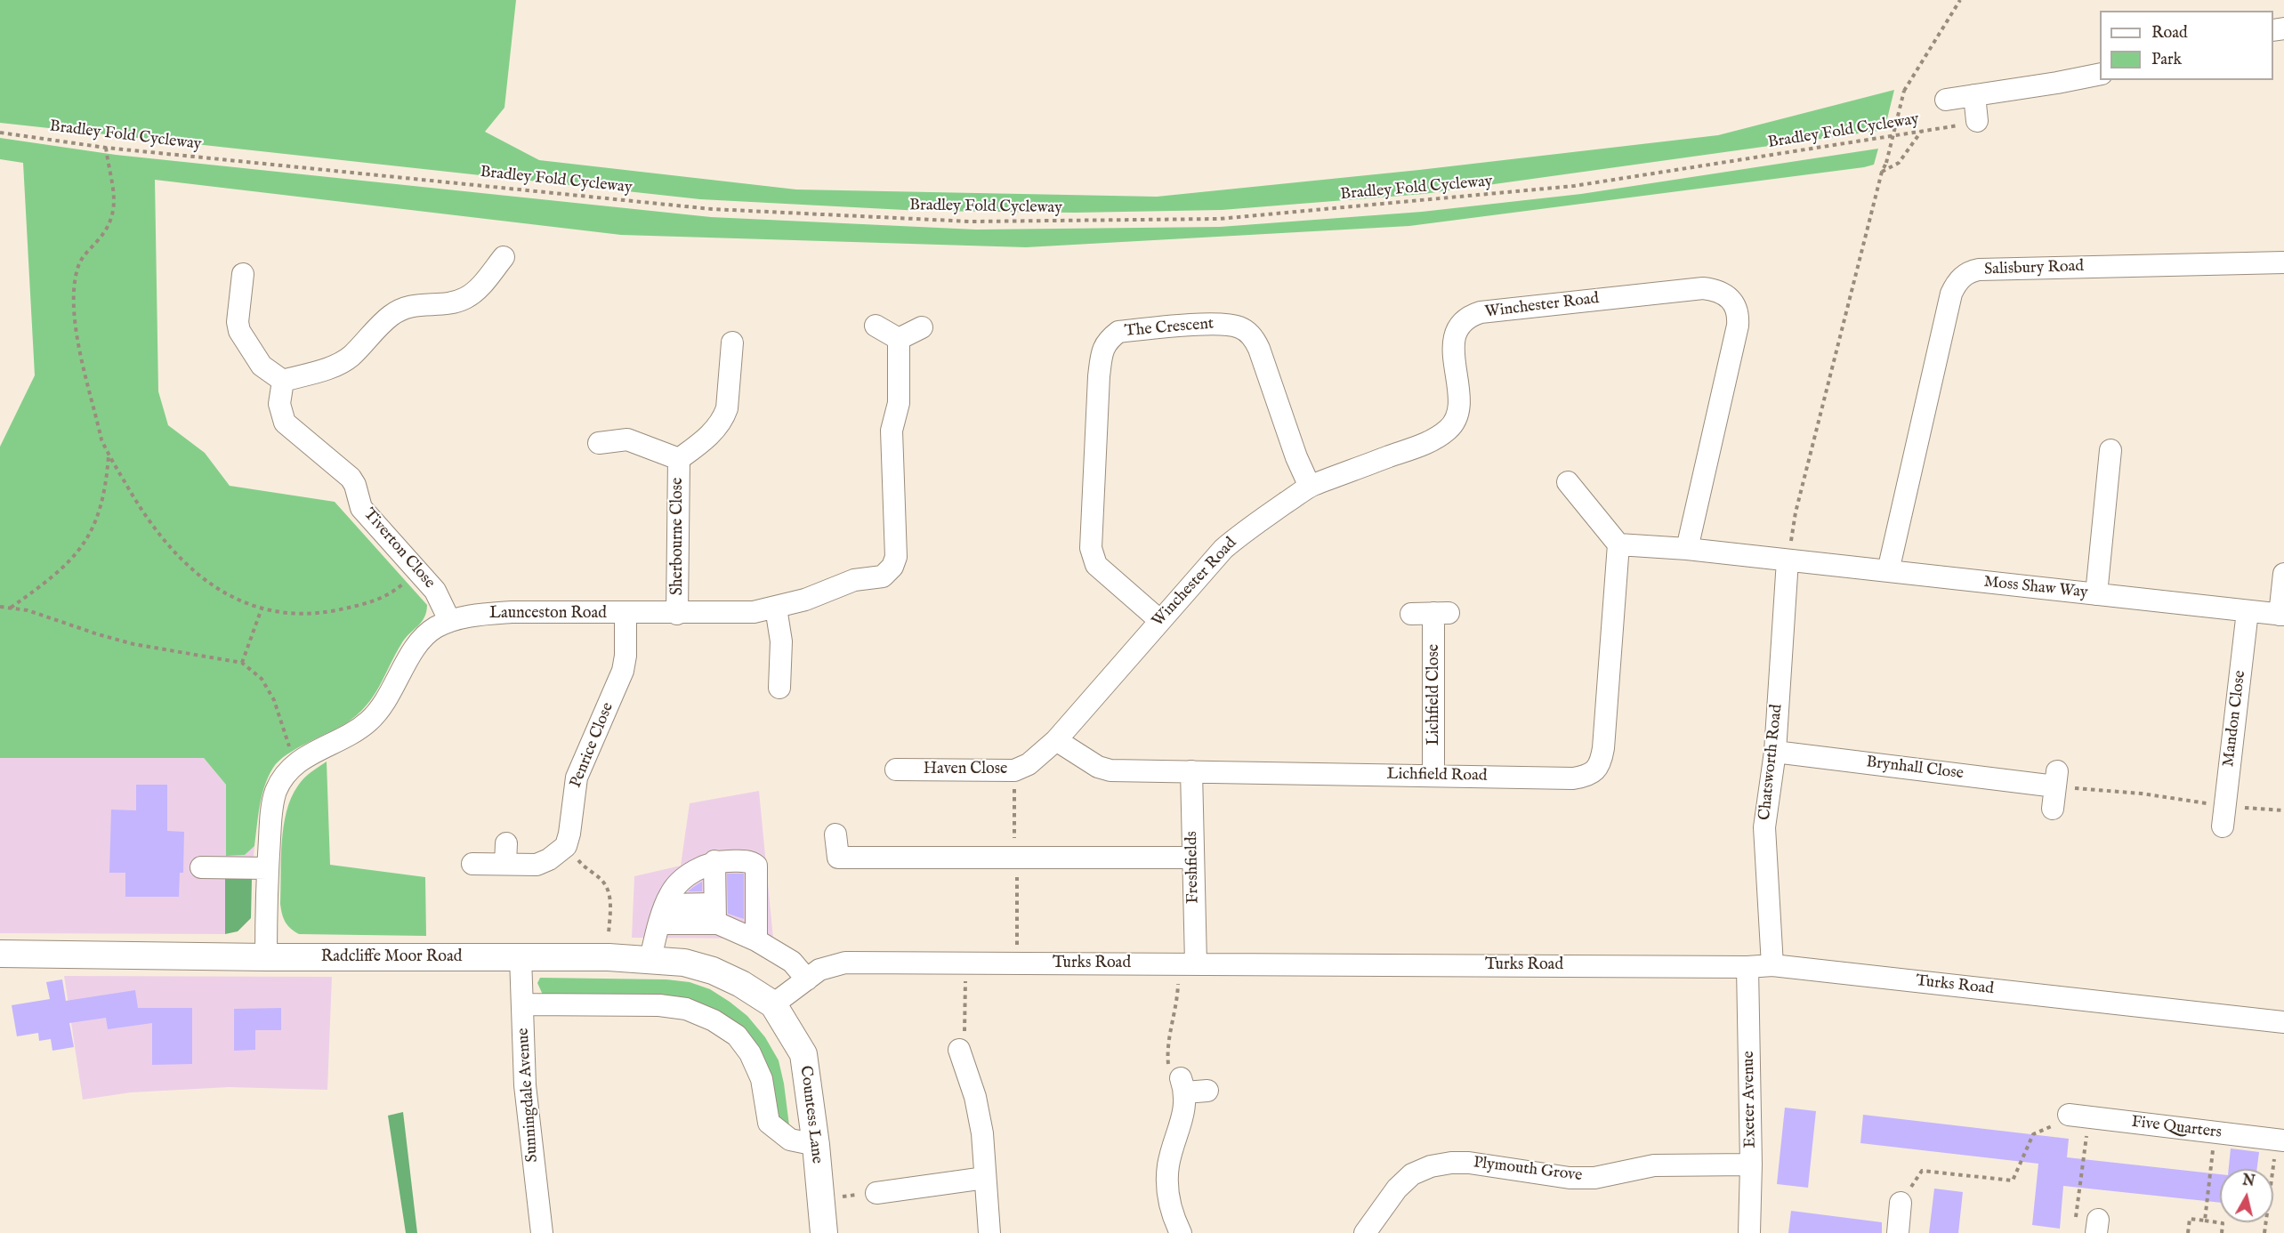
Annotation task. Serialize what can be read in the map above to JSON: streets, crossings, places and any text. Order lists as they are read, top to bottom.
{
  "streets": {
    "main road": ["Radcliffe Moor Road", "Countess Lane"],
    "street": [
      "Salisbury Road",
      "Winchester Road",
      "The Crescent",
      "Sherbourne Close",
      "Tiverton Close",
      "Moss Shaw Way",
      "Launceston Road",
      "Lichfield Close",
      "Mandon Close",
      "Penrice Close",
      "Chatsworth Road",
      "Brynhall Close",
      "Haven Close",
      "Lichfield Road",
      "Freshfields",
      "Turks Road",
      "Sunningdale Avenue",
      "Exeter Avenue",
      "Five Quarters",
      "Plymouth Grove"
    ],
    "path": ["Bradley Fold Cycleway"]
  },
  "crossings": [
    ["Salisbury Road", "Moss Shaw Way"],
    ["Winchester Road", "The Crescent"],
    ["Winchester Road", "Moss Shaw Way"],
    ["Winchester Road", "Haven Close"],
    ["Winchester Road", "Lichfield Road"],
    ["Sherbourne Close", "Launceston Road"],
    ["Tiverton Close", "Launceston Road"],
    ["Moss Shaw Way", "Mandon Close"],
    ["Moss Shaw Way", "Chatsworth Road"],
    ["Moss Shaw Way", "Lichfield Road"],
    ["Launceston Road", "Penrice Close"],
    ["Launceston Road", "Radcliffe Moor Road"],
    ["Lichfield Close", "Lichfield Road"],
    ["Chatsworth Road", "Brynhall Close"],
    ["Chatsworth Road", "Turks Road"],
    ["Haven Close", "Lichfield Road"],
    ["Lichfield Road", "Freshfields"],
    ["Freshfields", "Turks Road"],
    ["Radcliffe Moor Road", "Turks Road"],
    ["Radcliffe Moor Road", "Sunningdale Avenue"],
    ["Radcliffe Moor Road", "Countess Lane"],
    ["Turks Road", "Exeter Avenue"],
    ["Turks Road", "Countess Lane"],
    ["Exeter Avenue", "Plymouth Grove"]
  ],
  "legend": ["Road", "Park"],
  "north": "top"
}
